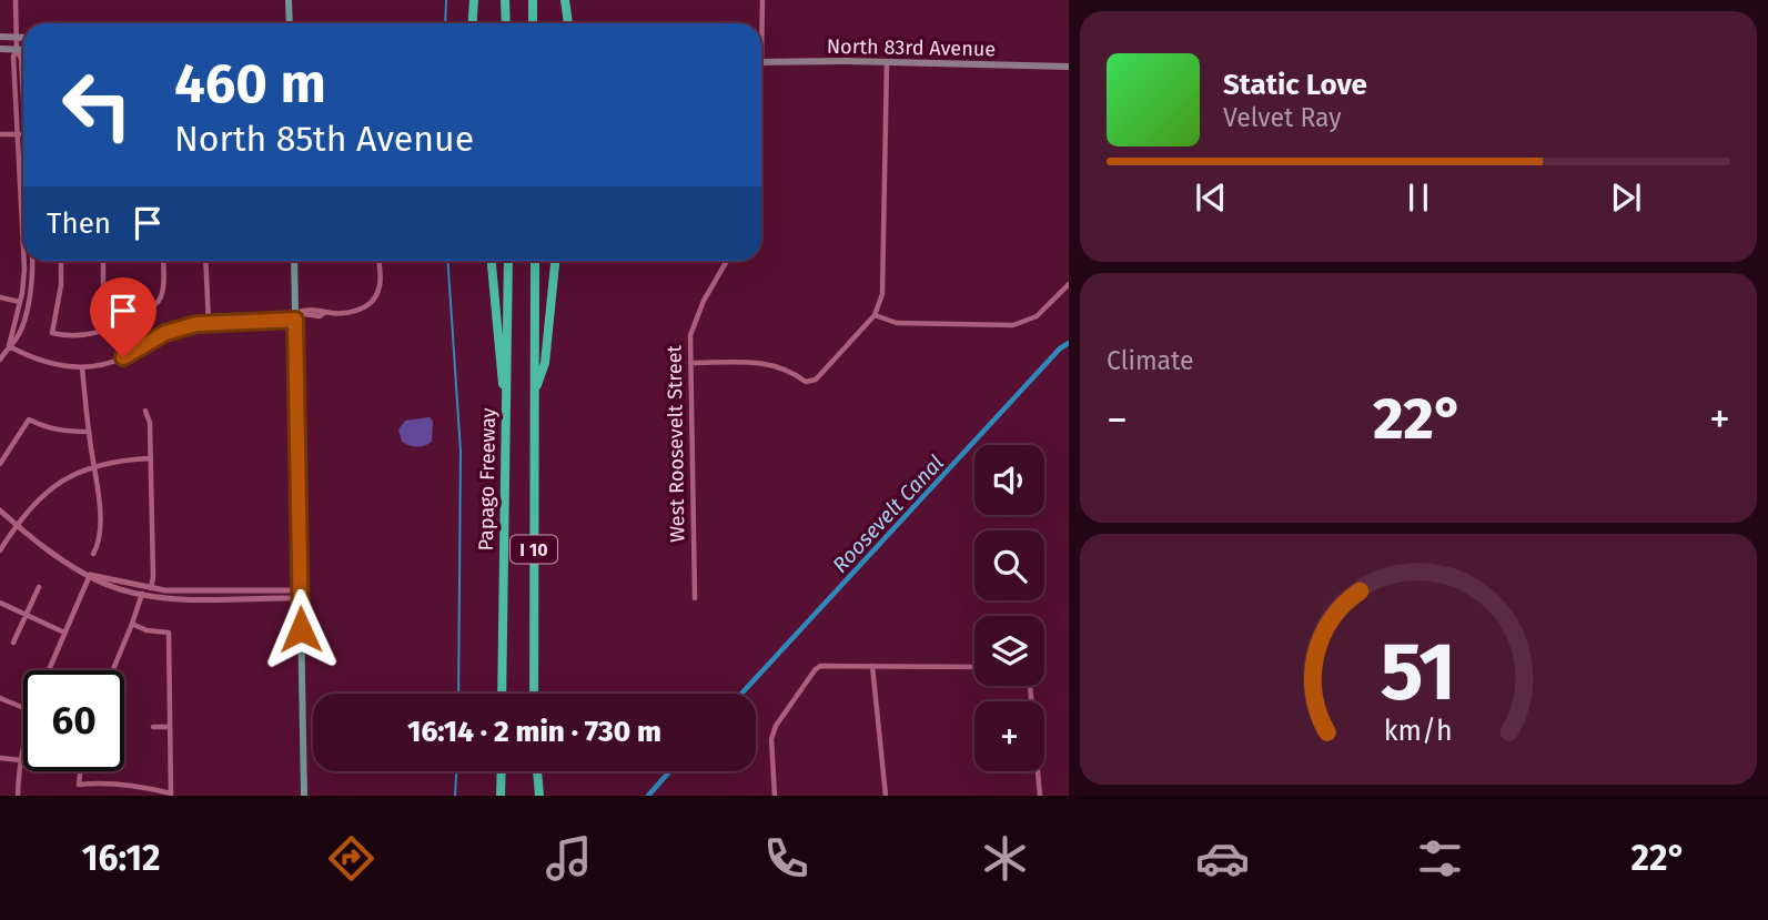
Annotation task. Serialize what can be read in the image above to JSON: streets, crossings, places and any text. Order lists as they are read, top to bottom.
{
  "streets": {
    "highway": ["Papago Freeway", "I 10"],
    "main road": ["North 83rd Avenue"],
    "street": ["West Roosevelt Street"]
  },
  "water": ["Roosevelt Canal"],
  "page": {
    "turn": ["460 m", "North 85th Avenue"],
    "song": ["Static Love", "Velvet Ray"],
    "then": "Then",
    "tile": "Climate",
    "heat": ["−", "22°", "+"],
    "map_buttons": "+",
    "limit": "60",
    "trip": "16:14 · 2 min · 730 m",
    "tabs": ["16:12", "22°"],
    "gauge": ["51", "km/h"]
  }
}
